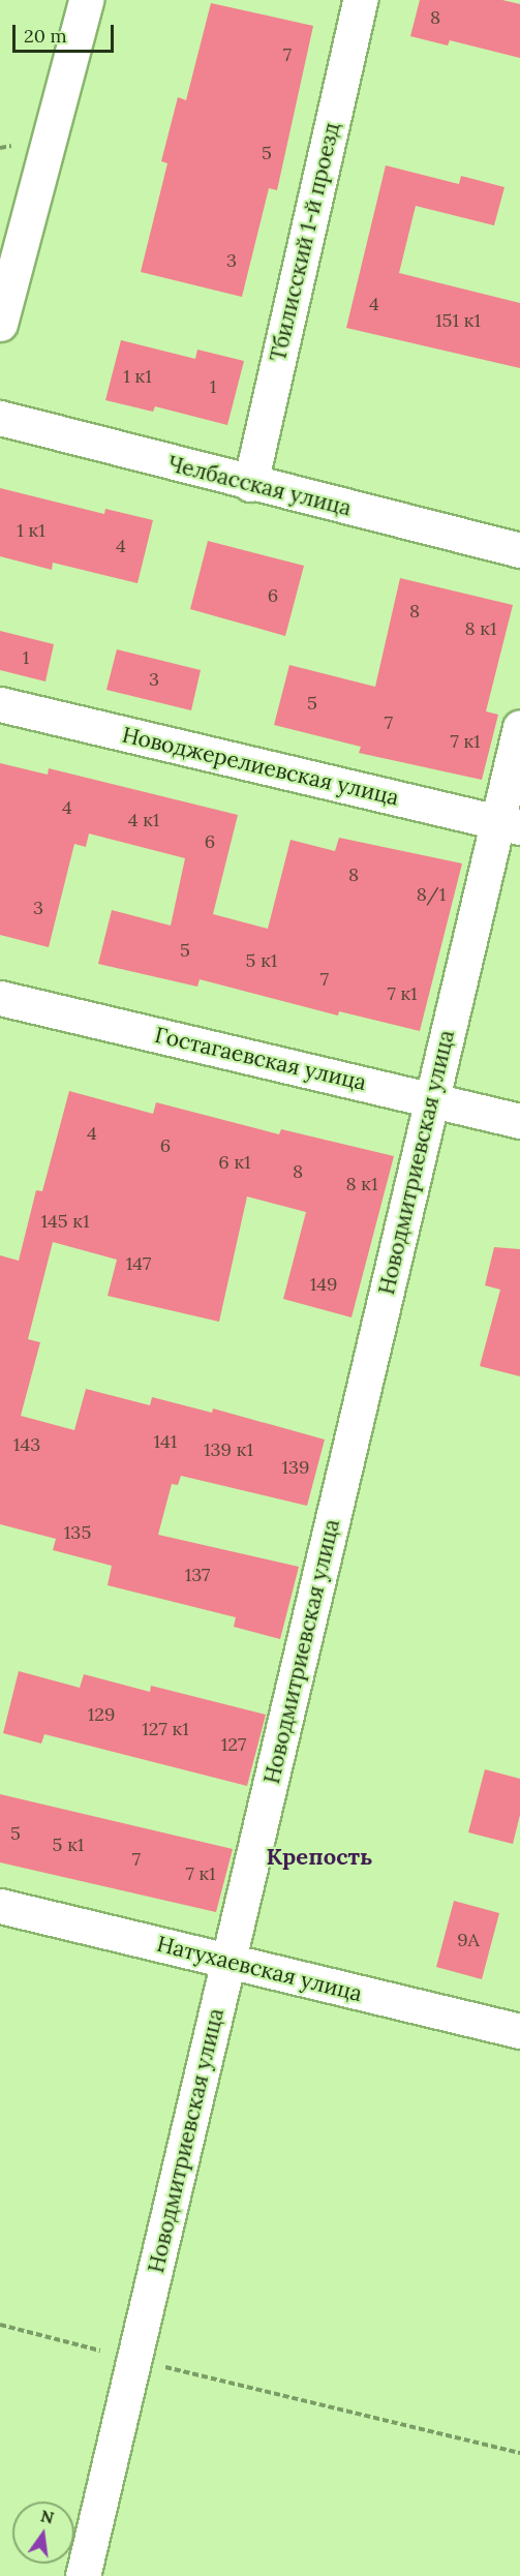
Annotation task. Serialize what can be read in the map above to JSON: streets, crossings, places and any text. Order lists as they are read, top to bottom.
{
  "streets": {
    "street": [
      "Тбилисский 1-й проезд",
      "Челбасская улица",
      "Новоджерелиевская улица",
      "Гостагаевская улица",
      "Новодмитриевская улица",
      "Натухаевская улица"
    ]
  },
  "crossings": [
    ["Тбилисский 1-й проезд", "Челбасская улица"],
    ["Новоджерелиевская улица", "Новодмитриевская улица"],
    ["Гостагаевская улица", "Новодмитриевская улица"],
    ["Новодмитриевская улица", "Натухаевская улица"]
  ],
  "districts": ["Крепость"],
  "house_numbers": [
    "8",
    "7",
    "5",
    "3",
    "4",
    "151 к1",
    "1 к1",
    "1",
    "1 к1",
    "4",
    "6",
    "8",
    "8 к1",
    "1",
    "3",
    "5",
    "7",
    "7 к1",
    "4",
    "4 к1",
    "6",
    "8",
    "8/1",
    "3",
    "5",
    "5 к1",
    "7",
    "7 к1",
    "4",
    "6",
    "6 к1",
    "8",
    "8 к1",
    "145 к1",
    "147",
    "149",
    "141",
    "143",
    "139 к1",
    "139",
    "135",
    "137",
    "129",
    "127 к1",
    "127",
    "5",
    "5 к1",
    "7",
    "7 к1",
    "9А"
  ],
  "scale_bar": "20 m",
  "north": "top"
}
